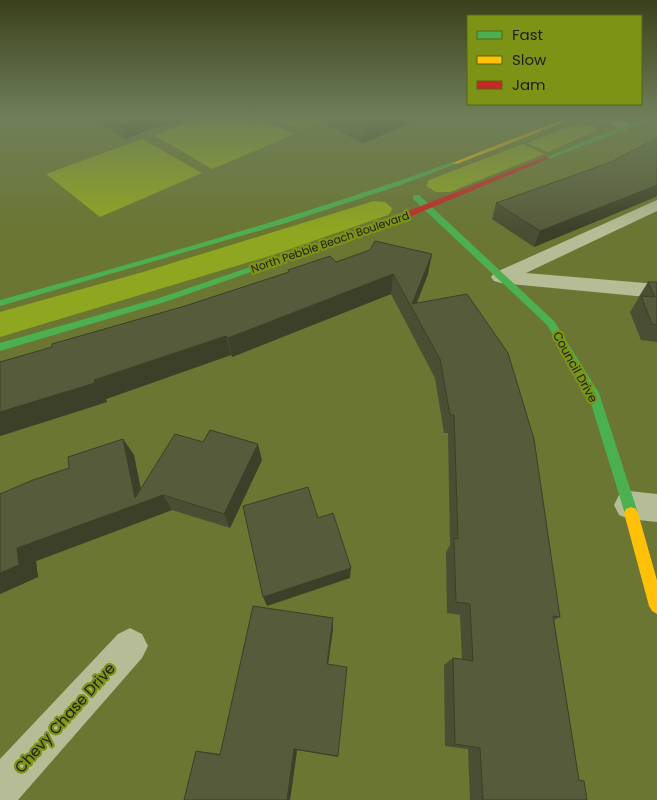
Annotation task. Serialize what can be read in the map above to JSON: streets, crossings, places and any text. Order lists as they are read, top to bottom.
{
  "streets": {
    "street": ["North Pebble Beach Boulevard", "Council Drive", "Chevy Chase Drive"]
  },
  "crossings": [
    ["North Pebble Beach Boulevard", "Council Drive"]
  ],
  "legend": ["Fast", "Slow", "Jam"]
}
